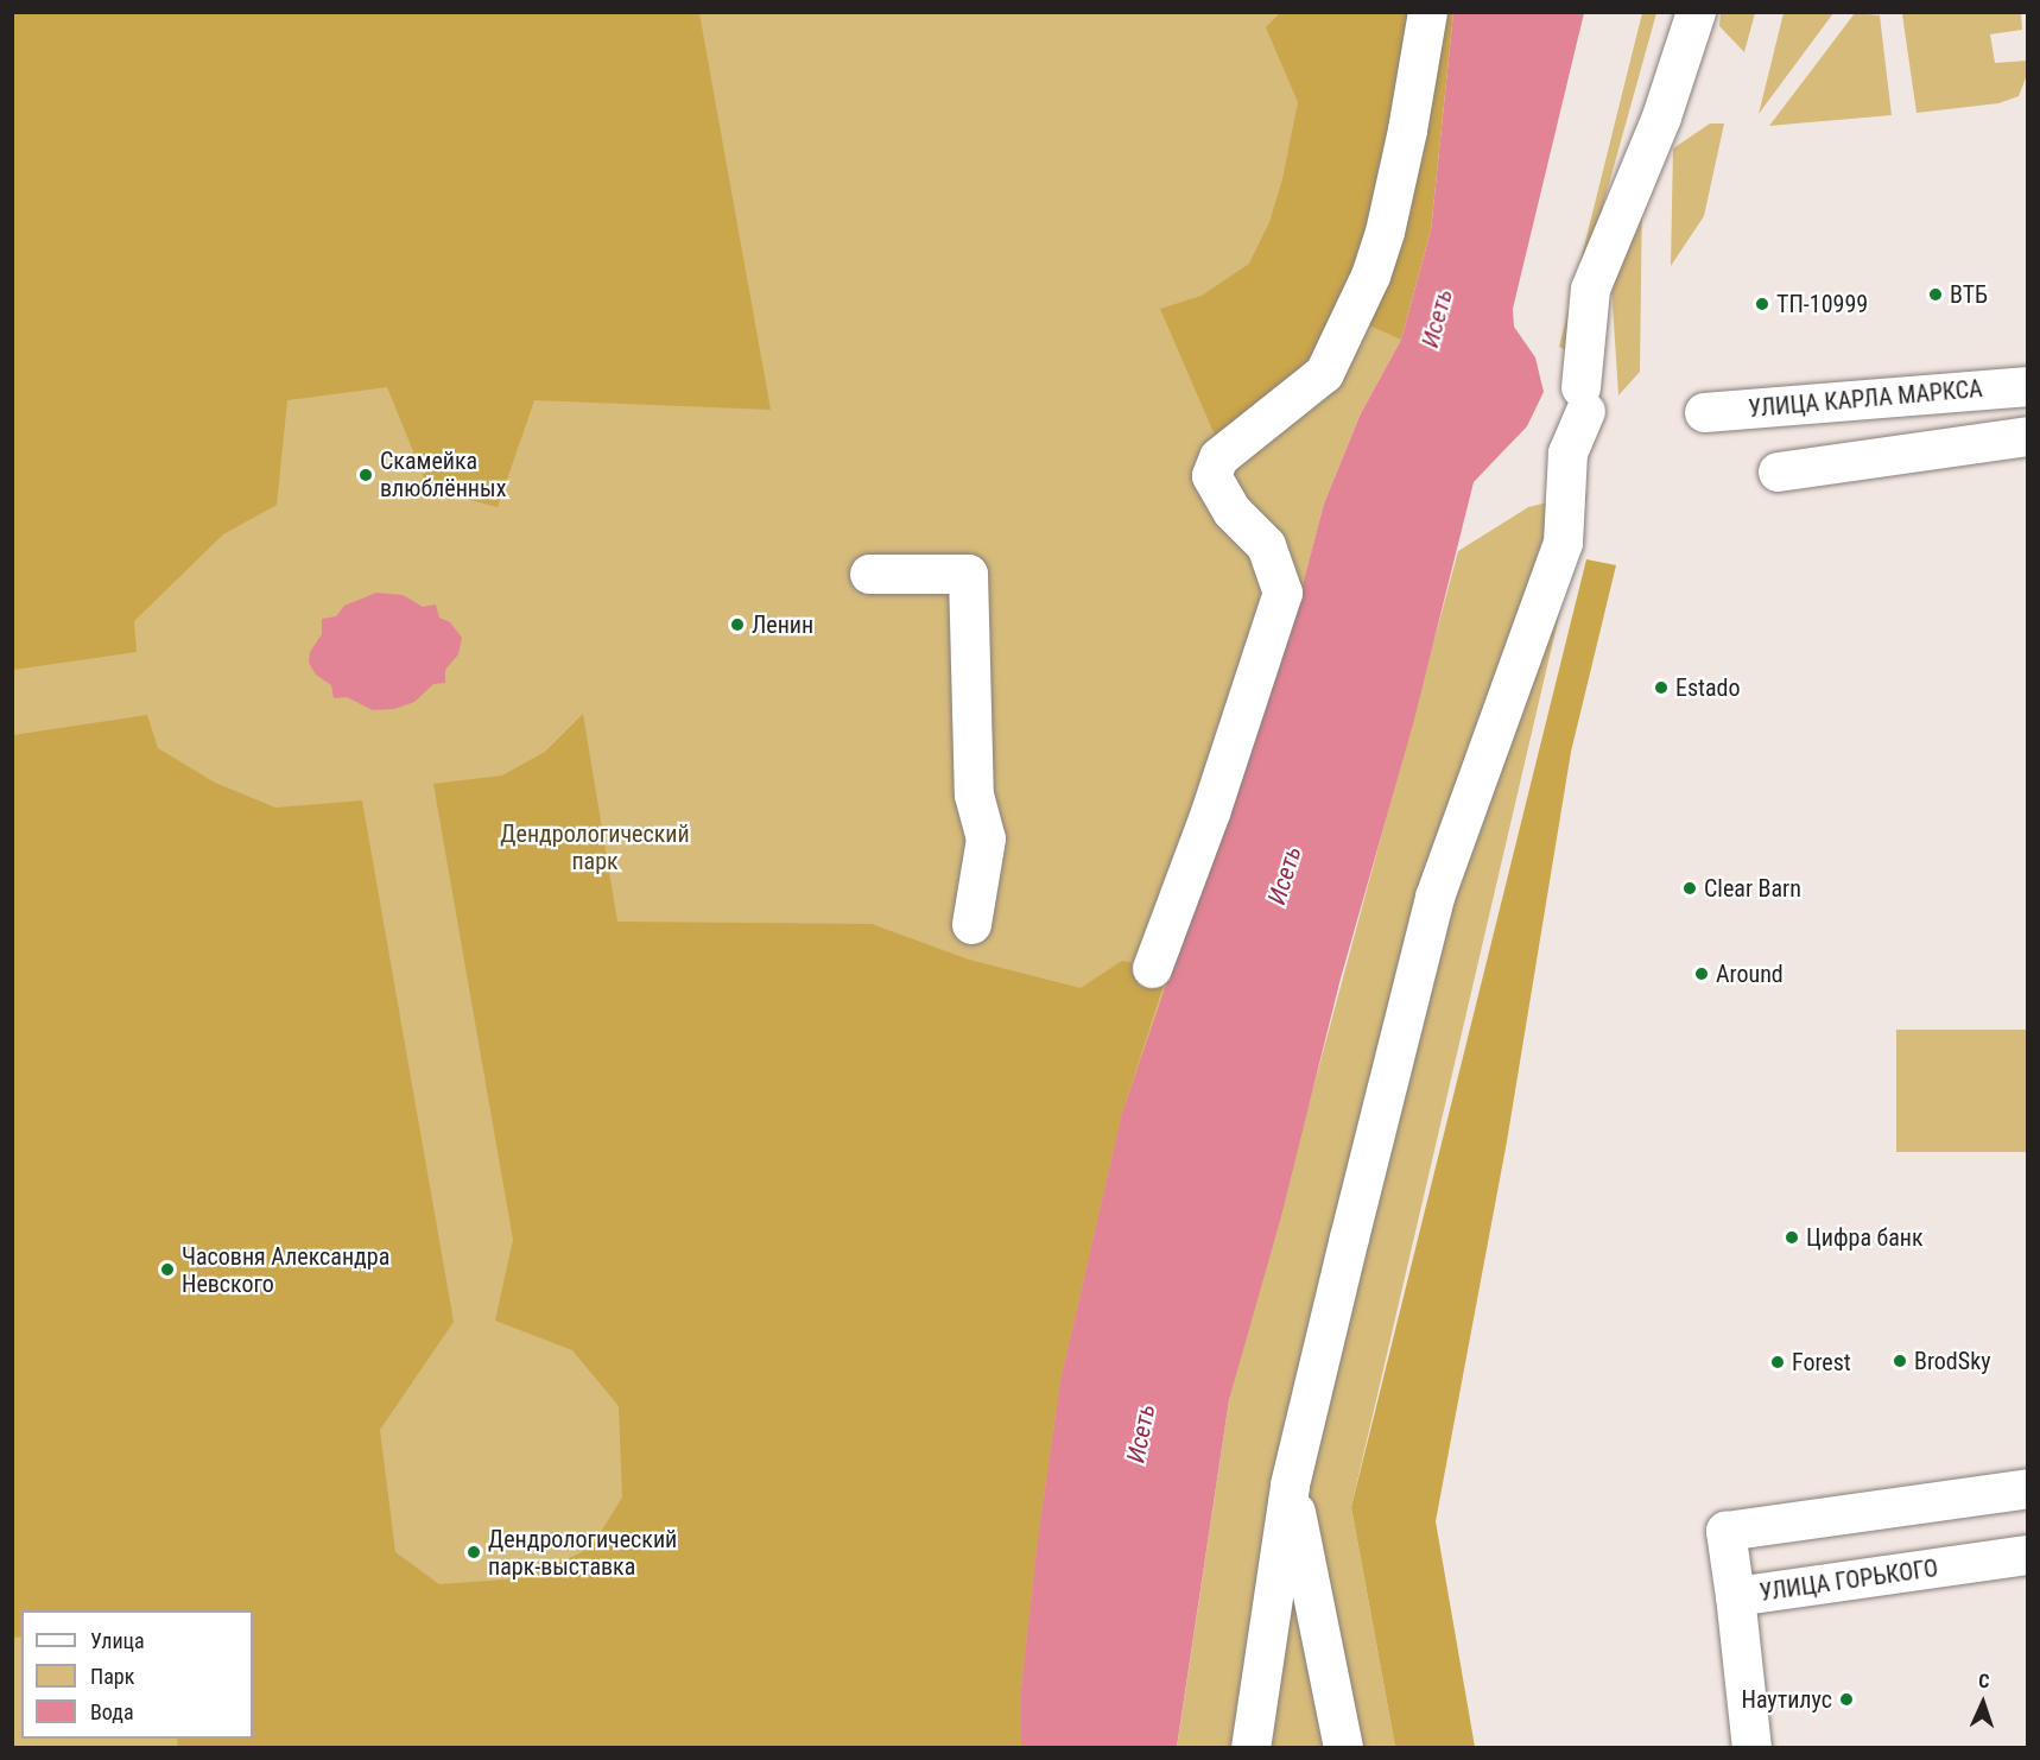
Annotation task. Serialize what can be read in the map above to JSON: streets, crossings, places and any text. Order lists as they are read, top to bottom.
{
  "streets": {
    "street": ["УЛИЦА КАРЛА МАРКСА", "УЛИЦА ГОРЬКОГО"]
  },
  "water": ["Исеть"],
  "parks": ["Дендрологический парк"],
  "places": [
    "ВТБ",
    "ТП-10999",
    "Скамейка влюблённых",
    "Ленин",
    "Estado",
    "Clear Barn",
    "Around",
    "Цифра банк",
    "Часовня Александра Невского",
    "BrodSky",
    "Forest",
    "Дендрологический парк-выставка",
    "Наутилус"
  ],
  "legend": ["Улица", "Парк", "Вода"],
  "north": "top"
}
